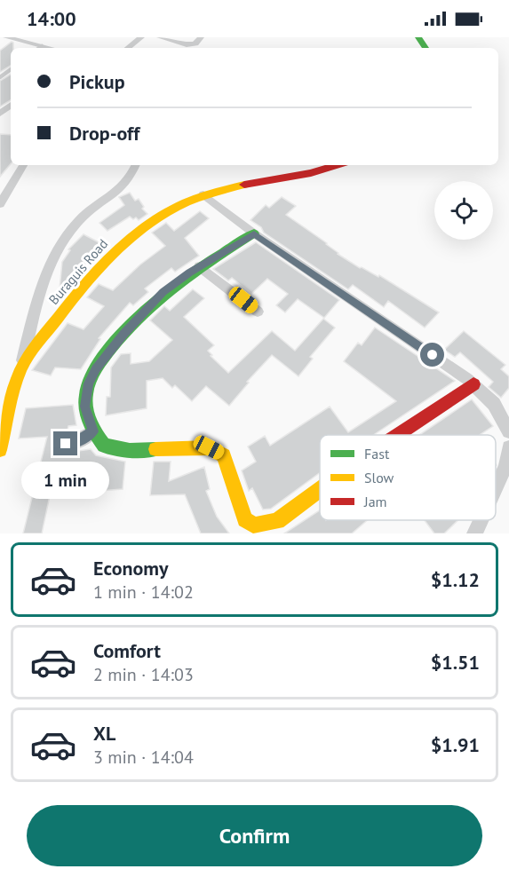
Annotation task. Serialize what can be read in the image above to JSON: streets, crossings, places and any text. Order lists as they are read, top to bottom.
{
  "streets": {
    "street": ["Buraguis Road"]
  },
  "legend": ["Fast", "Slow", "Jam"],
  "page": {
    "status": "14:00",
    "banner": ["Pickup", "Drop-off"],
    "bubble": "1 min",
    "list": [
      {
        "name": "Economy",
        "note": "1 min · 14:02",
        "value": "$1.12"
      },
      {
        "name": "Comfort",
        "note": "2 min · 14:03",
        "value": "$1.51"
      },
      {
        "name": "XL",
        "note": "3 min · 14:04",
        "value": "$1.91"
      }
    ],
    "buttons": "Confirm"
  }
}
